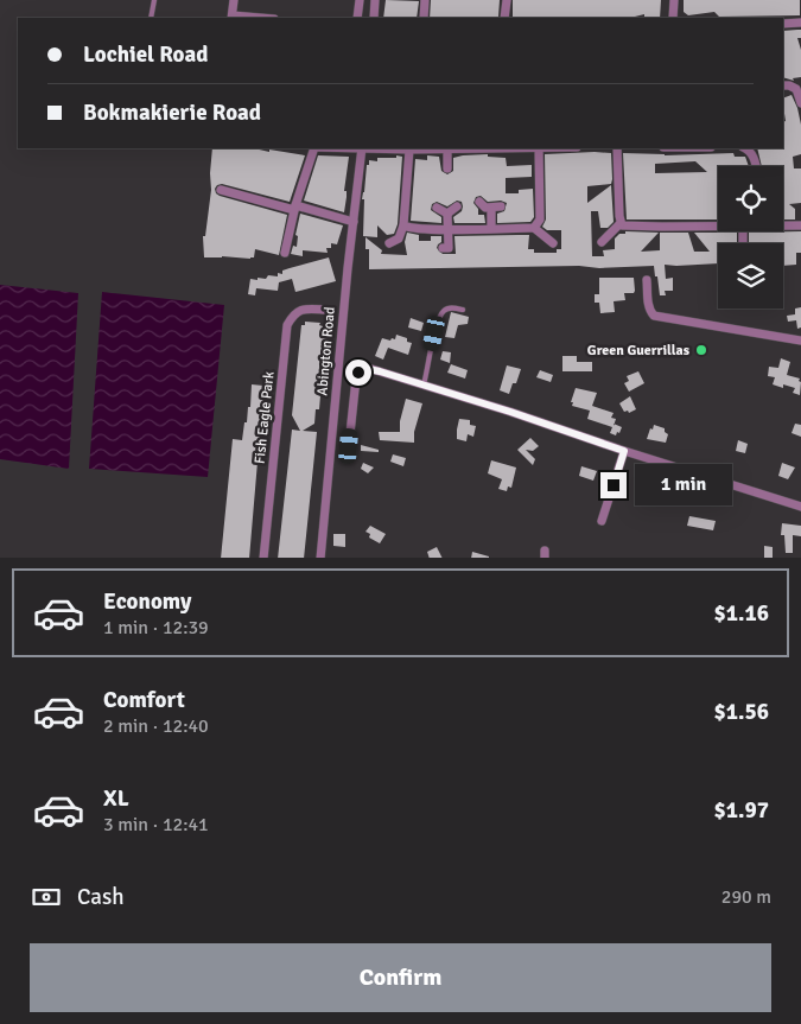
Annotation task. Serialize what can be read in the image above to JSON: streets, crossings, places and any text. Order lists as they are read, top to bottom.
{
  "streets": {
    "street": ["Abington Road", "Fish Eagle Park"]
  },
  "places": ["Green Guerrillas"],
  "page": {
    "banner": ["Lochiel Road", "Bokmakierie Road"],
    "bubble": "1 min",
    "list": [
      {
        "name": "Economy",
        "note": "1 min · 12:39",
        "value": "$1.16"
      },
      {
        "name": "Comfort",
        "note": "2 min · 12:40",
        "value": "$1.56"
      },
      {
        "name": "XL",
        "note": "3 min · 12:41",
        "value": "$1.97"
      }
    ],
    "pay": ["Cash", "290 m"],
    "buttons": "Confirm"
  }
}
